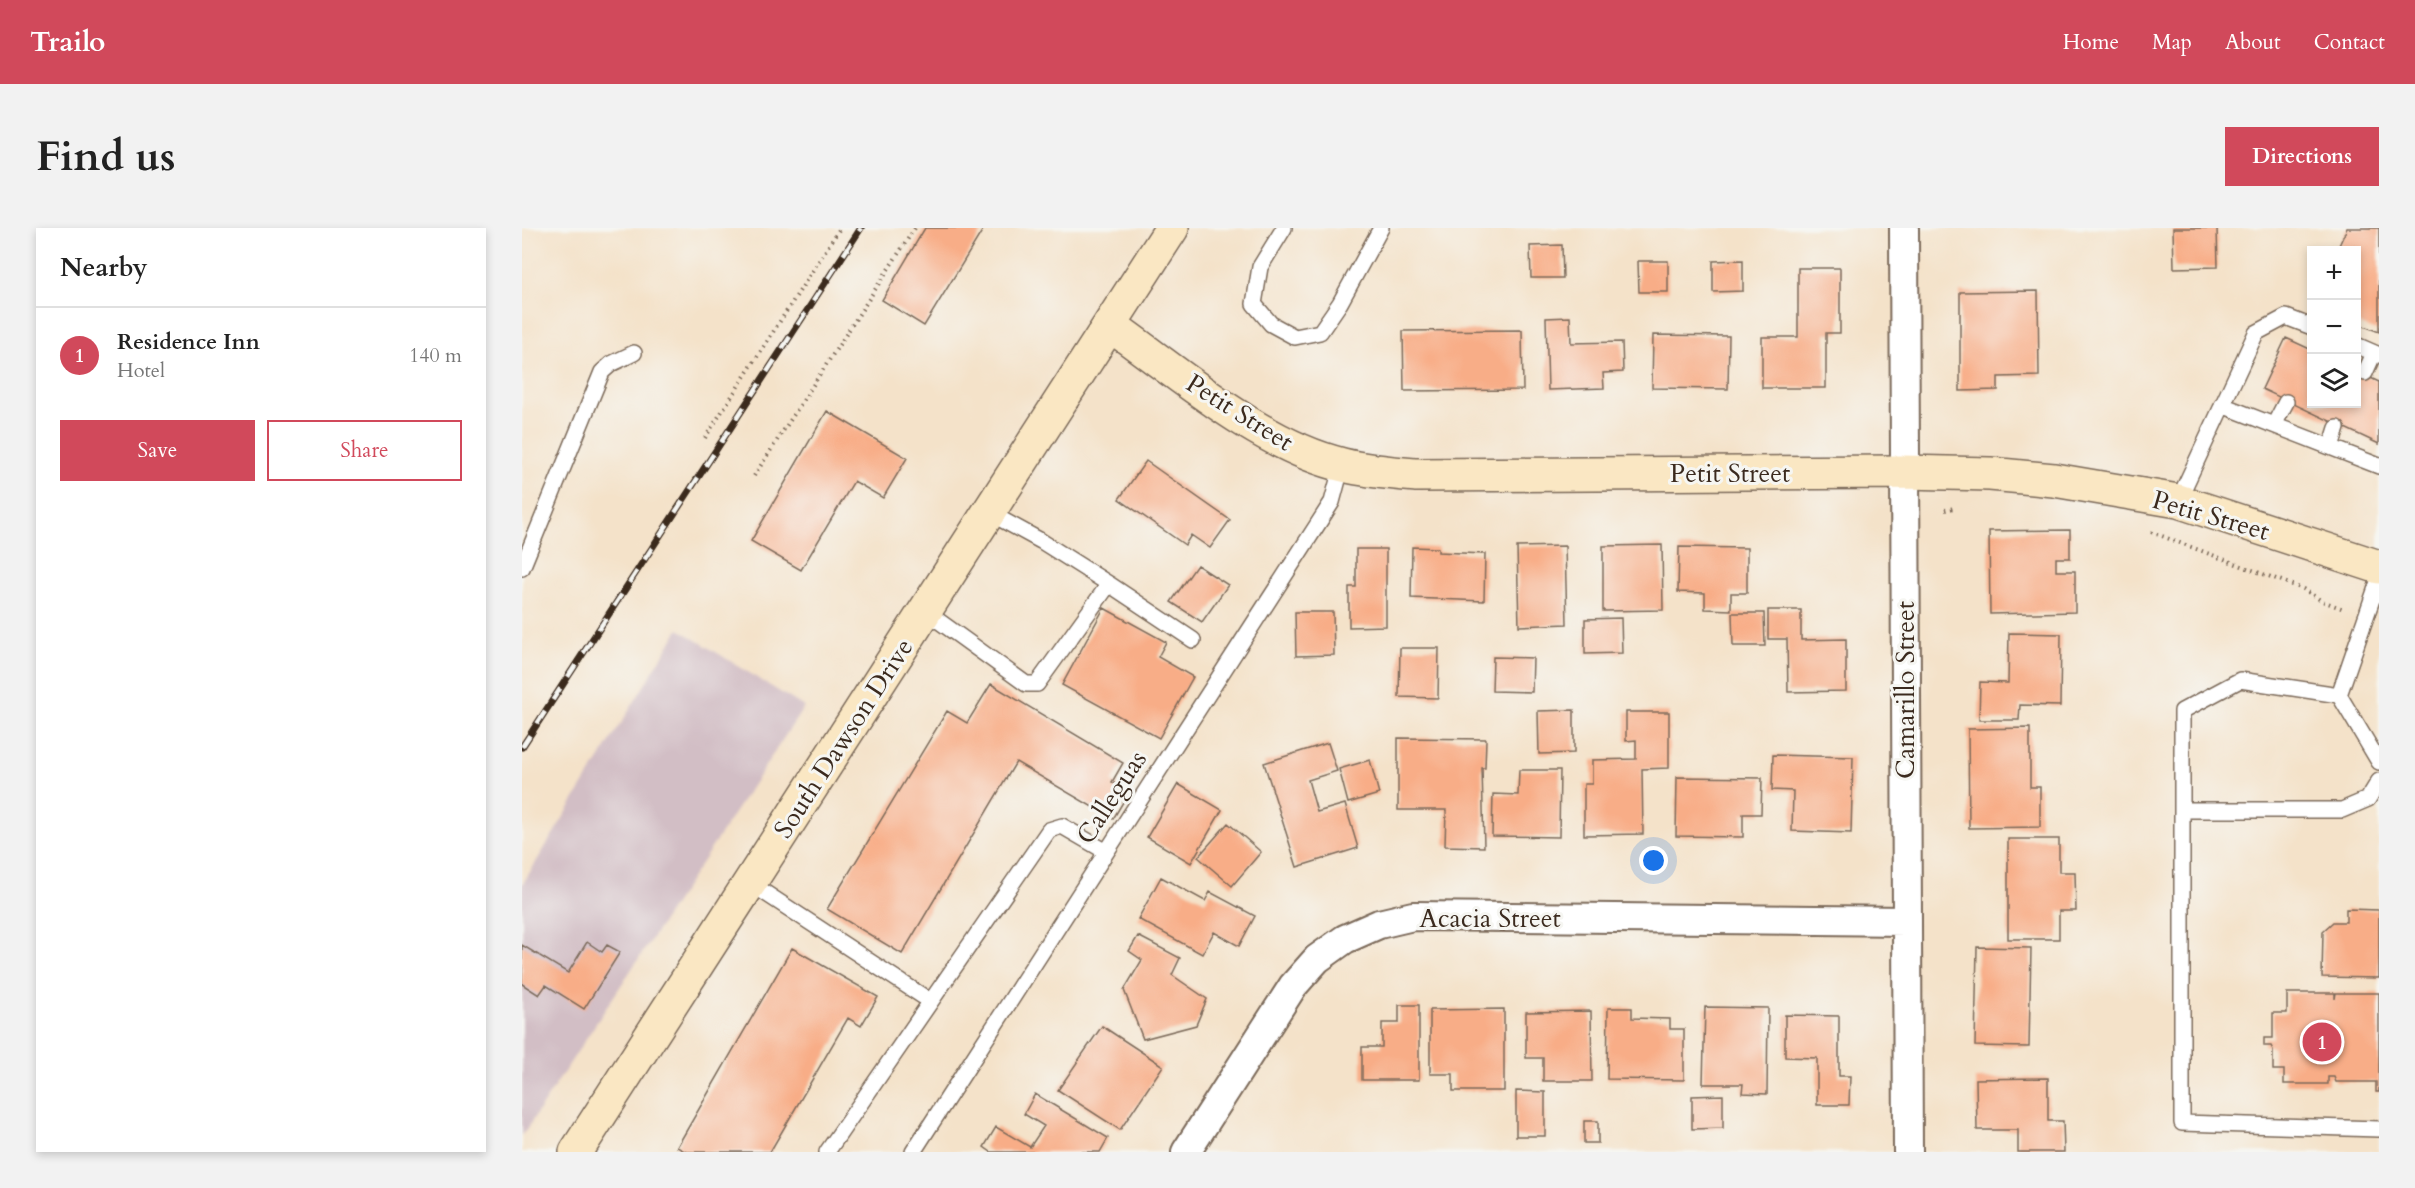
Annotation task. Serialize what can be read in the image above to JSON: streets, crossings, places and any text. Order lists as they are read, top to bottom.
{
  "streets": {
    "street": [
      "Petit Street",
      "Camarillo Street",
      "South Dawson Drive",
      "Acacia Street"
    ],
    "lane": ["Calleguas"]
  },
  "crossings": [
    ["Petit Street", "Camarillo Street"],
    ["Petit Street", "South Dawson Drive"],
    ["Petit Street", "Calleguas"],
    ["Camarillo Street", "Acacia Street"]
  ],
  "page": {
    "header": "Trailo",
    "nav": [
      "Home",
      "Map",
      "About",
      "Contact"
    ],
    "buttons": [
      "Directions",
      ["Save", "Share"]
    ],
    "title": "Find us",
    "heading": "Nearby",
    "map_buttons": ["+", "−"],
    "list": [
      {
        "mark": "1",
        "name": "Residence Inn",
        "note": "Hotel",
        "value": "140 m"
      }
    ],
    "pins": "1"
  }
}
